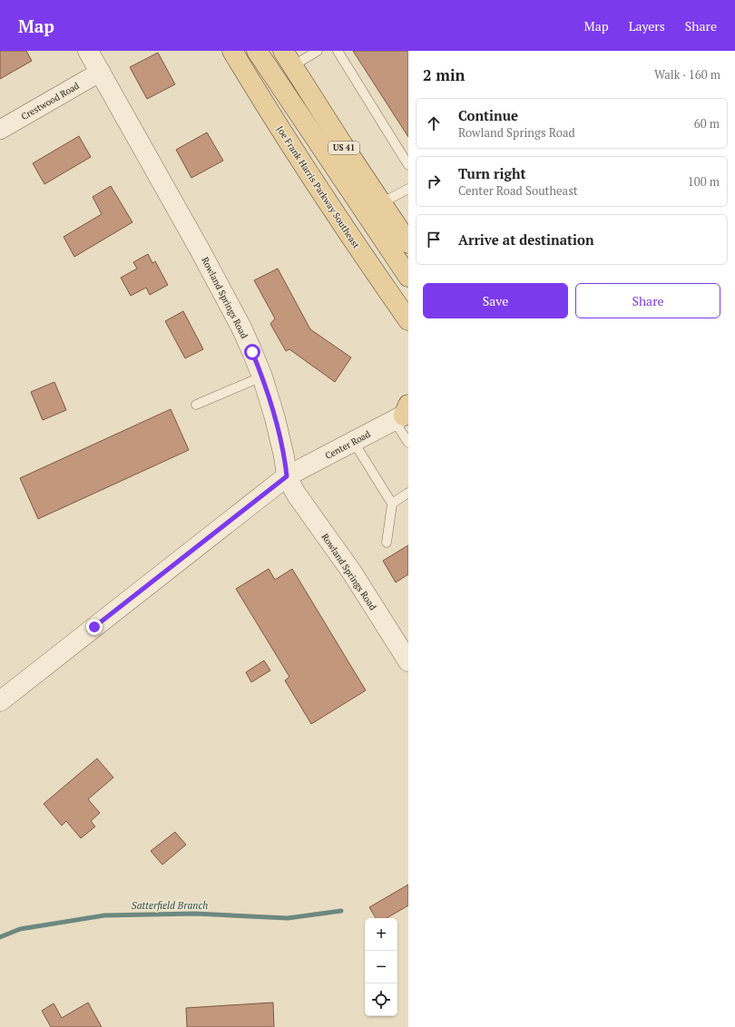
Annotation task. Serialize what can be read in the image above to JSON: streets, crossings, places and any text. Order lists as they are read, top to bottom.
{
  "streets": {
    "main road": ["US 41", "Joe Frank Harris Parkway Southeast"],
    "street": ["Crestwood Road", "Rowland Springs Road", "Center Road"]
  },
  "crossings": [
    ["Crestwood Road", "Rowland Springs Road"],
    ["Rowland Springs Road", "Center Road"]
  ],
  "water": ["Satterfield Branch"],
  "page": {
    "header": "Map",
    "nav": ["Map", "Layers", "Share"],
    "heading": ["2 min", "Walk · 160 m"],
    "list": [
      ["Continue", "Rowland Springs Road", "60 m"],
      ["Turn right", "Center Road Southeast", "100 m"],
      "Arrive at destination"
    ],
    "buttons": ["Save", "Share"],
    "map_buttons": ["+", "−"]
  }
}
